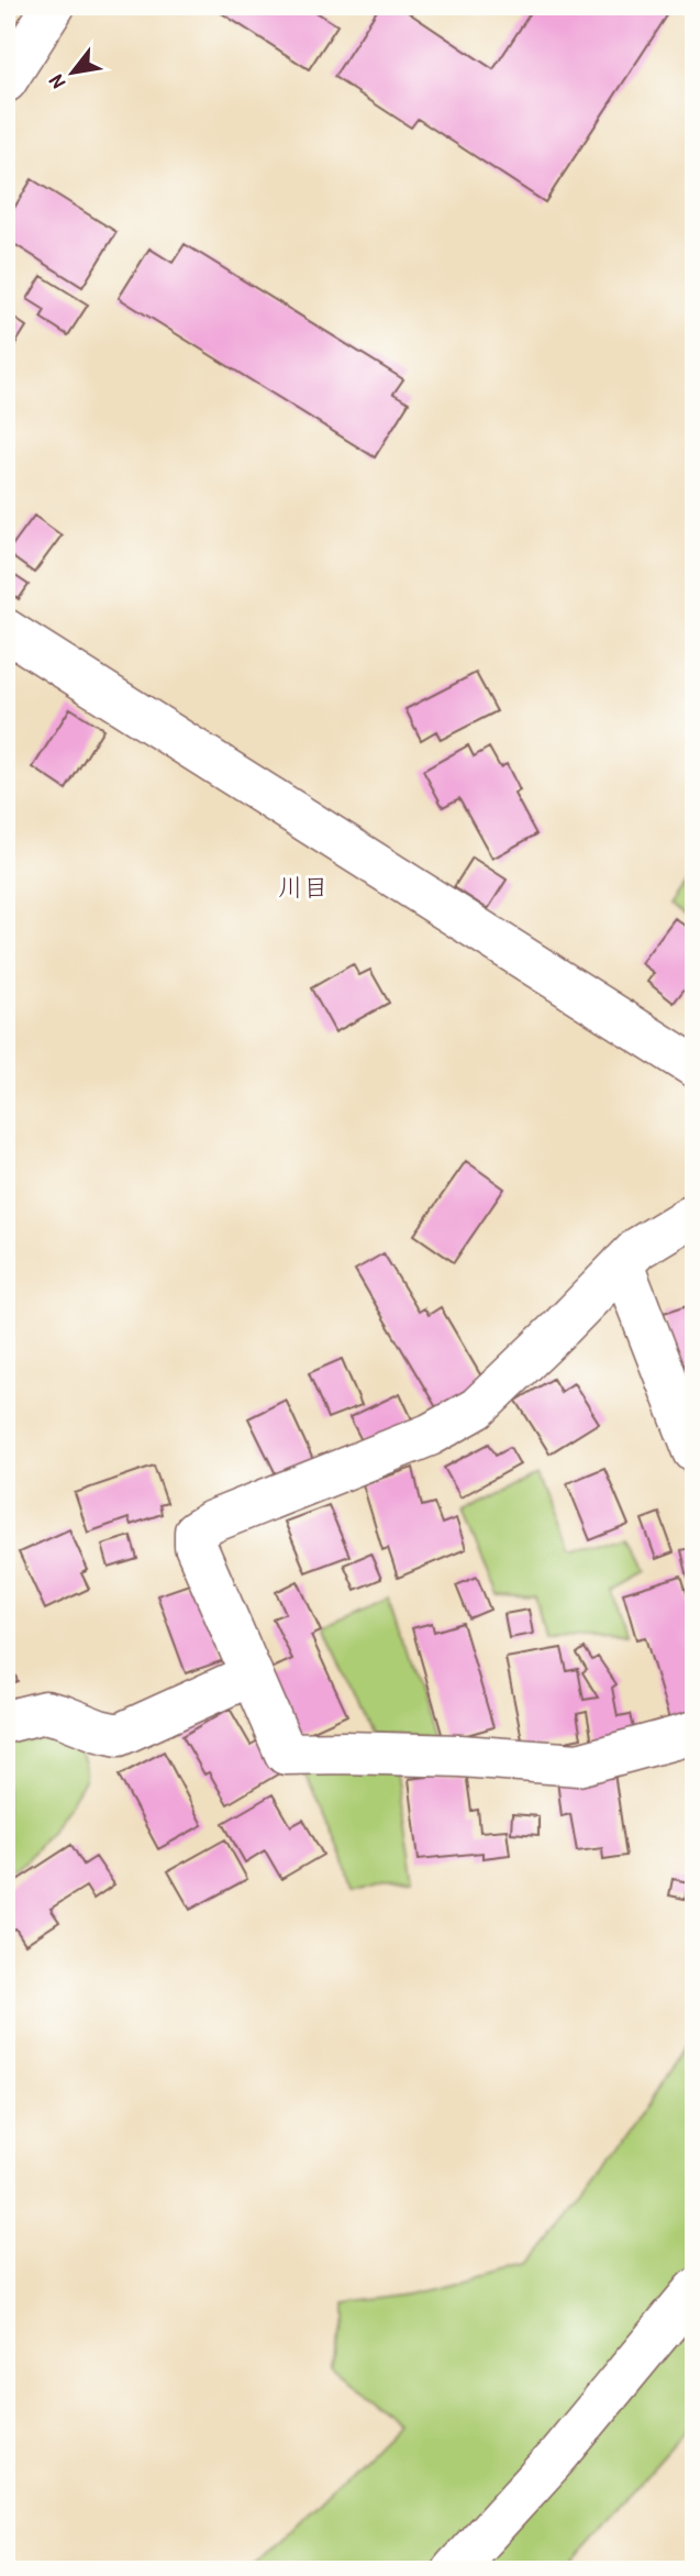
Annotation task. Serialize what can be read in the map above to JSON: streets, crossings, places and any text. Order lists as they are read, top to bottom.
{
  "districts": ["川目"],
  "north": "bottom left"
}
